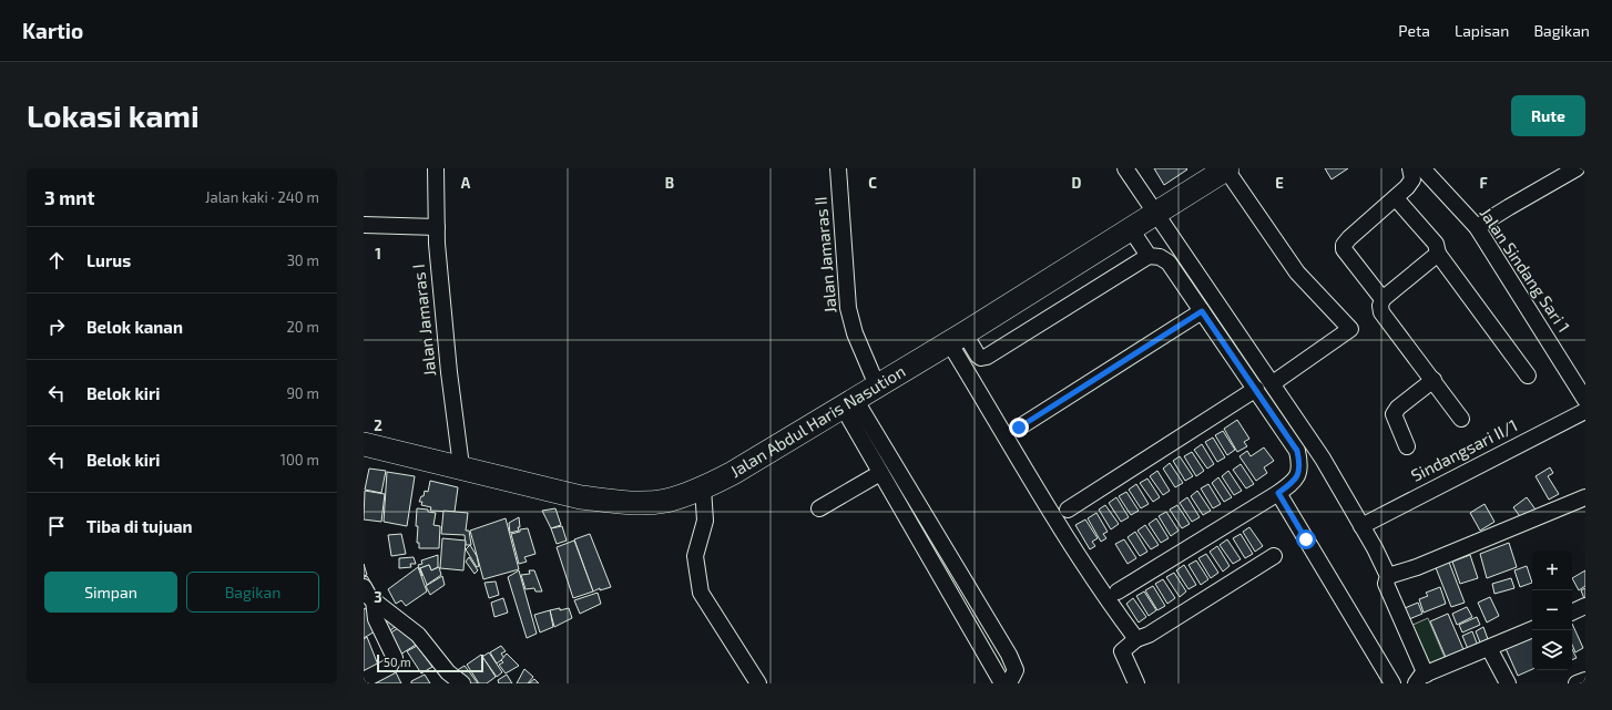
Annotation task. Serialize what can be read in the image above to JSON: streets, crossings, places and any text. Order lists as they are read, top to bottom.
{
  "streets": {
    "highway": ["Jalan Abdul Haris Nasution"],
    "street": [
      "Jalan Jamaras II",
      "Jalan Sindang Sari 1",
      "Jalan Jamaras I",
      "Sindangsari II/1"
    ]
  },
  "crossings": [
    ["Jalan Jamaras II", "Jalan Abdul Haris Nasution"],
    ["Jalan Jamaras I", "Jalan Abdul Haris Nasution"]
  ],
  "scale_bar": "50 m",
  "page": {
    "header": "Kartio",
    "nav": ["Peta", "Lapisan", "Bagikan"],
    "buttons": [
      "Rute",
      ["Simpan", "Bagikan"]
    ],
    "title": "Lokasi kami",
    "heading": ["3 mnt", "Jalan kaki · 240 m"],
    "list": [
      ["Lurus", "30 m"],
      ["Belok kanan", "20 m"],
      ["Belok kiri", "90 m"],
      ["Belok kiri", "100 m"],
      "Tiba di tujuan"
    ],
    "map_buttons": ["+", "−"],
    "scale": "50 m"
  },
  "grid": {
    "columns": [
      "A",
      "B",
      "C",
      "D",
      "E",
      "F"
    ],
    "rows": ["1", "2", "3"]
  }
}
